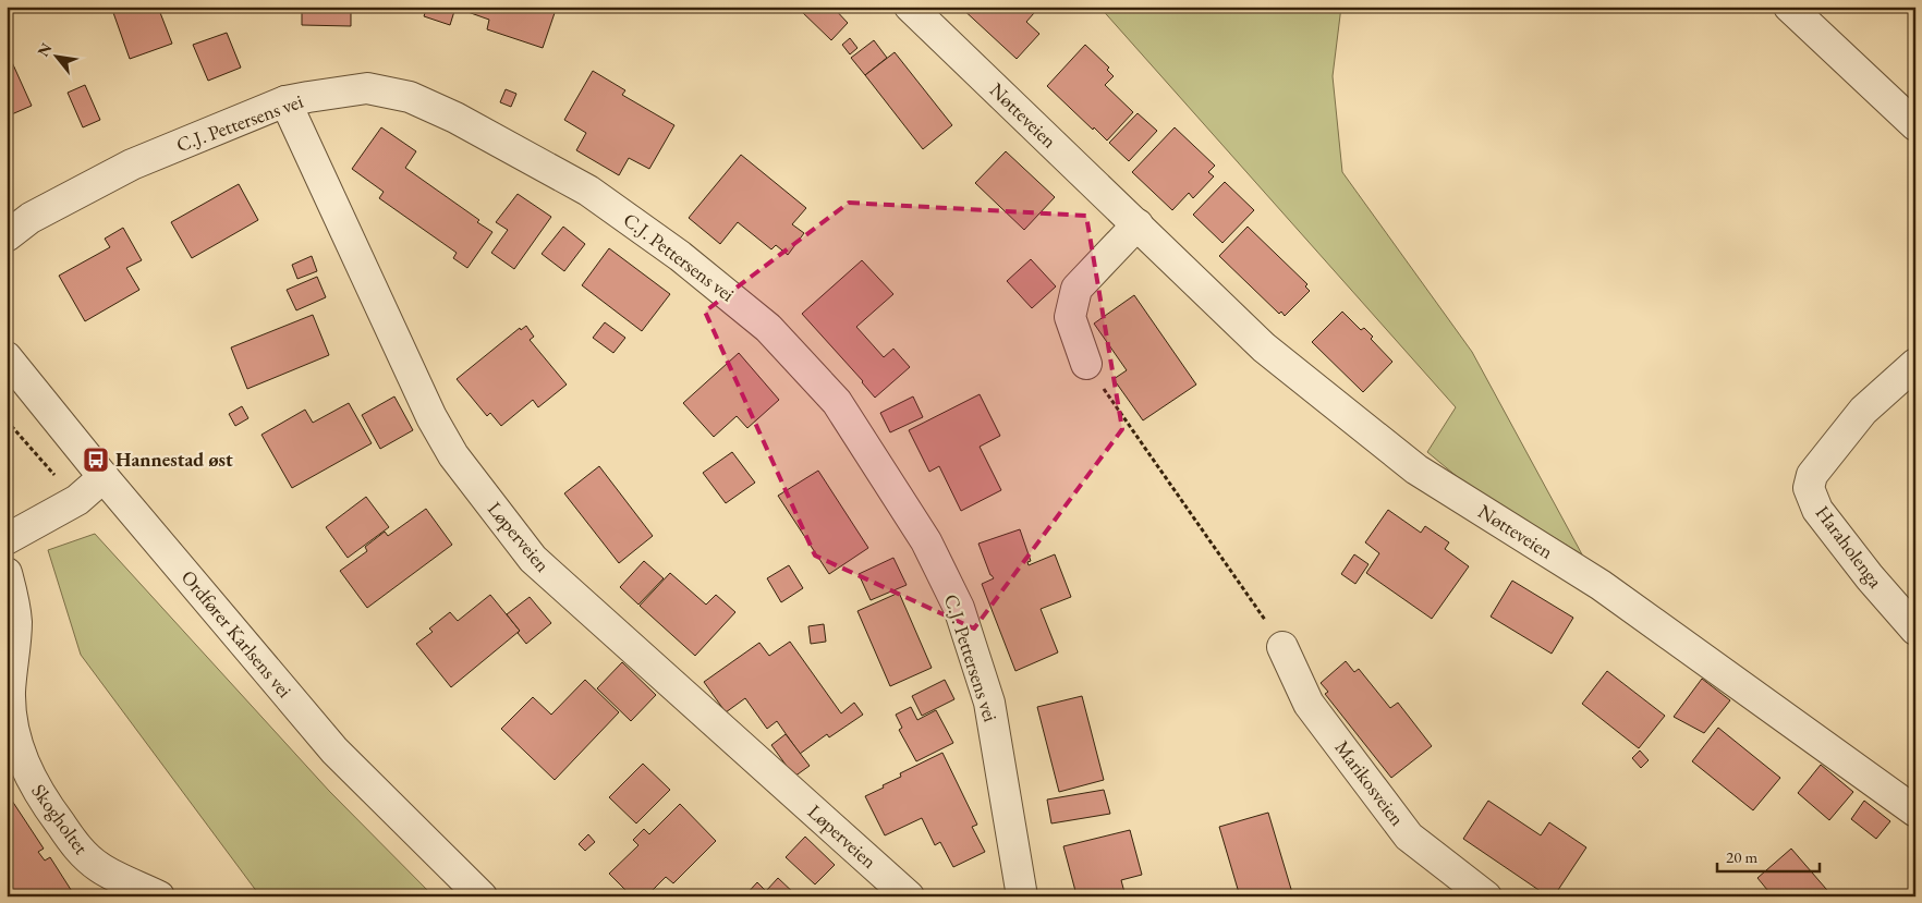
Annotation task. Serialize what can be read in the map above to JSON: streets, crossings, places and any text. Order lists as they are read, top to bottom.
{
  "streets": {
    "street": [
      "Nøtteveien",
      "C.J. Pettersens vei",
      "Løperveien",
      "Haraholenga",
      "Ordfører Karlsens vei",
      "Marikosveien",
      "Skogholtet"
    ]
  },
  "crossings": [
    ["C.J. Pettersens vei", "Løperveien"]
  ],
  "places": {
    "bus stop": ["Hannestad øst"]
  },
  "scale_bar": "20 m",
  "north": "top left"
}
